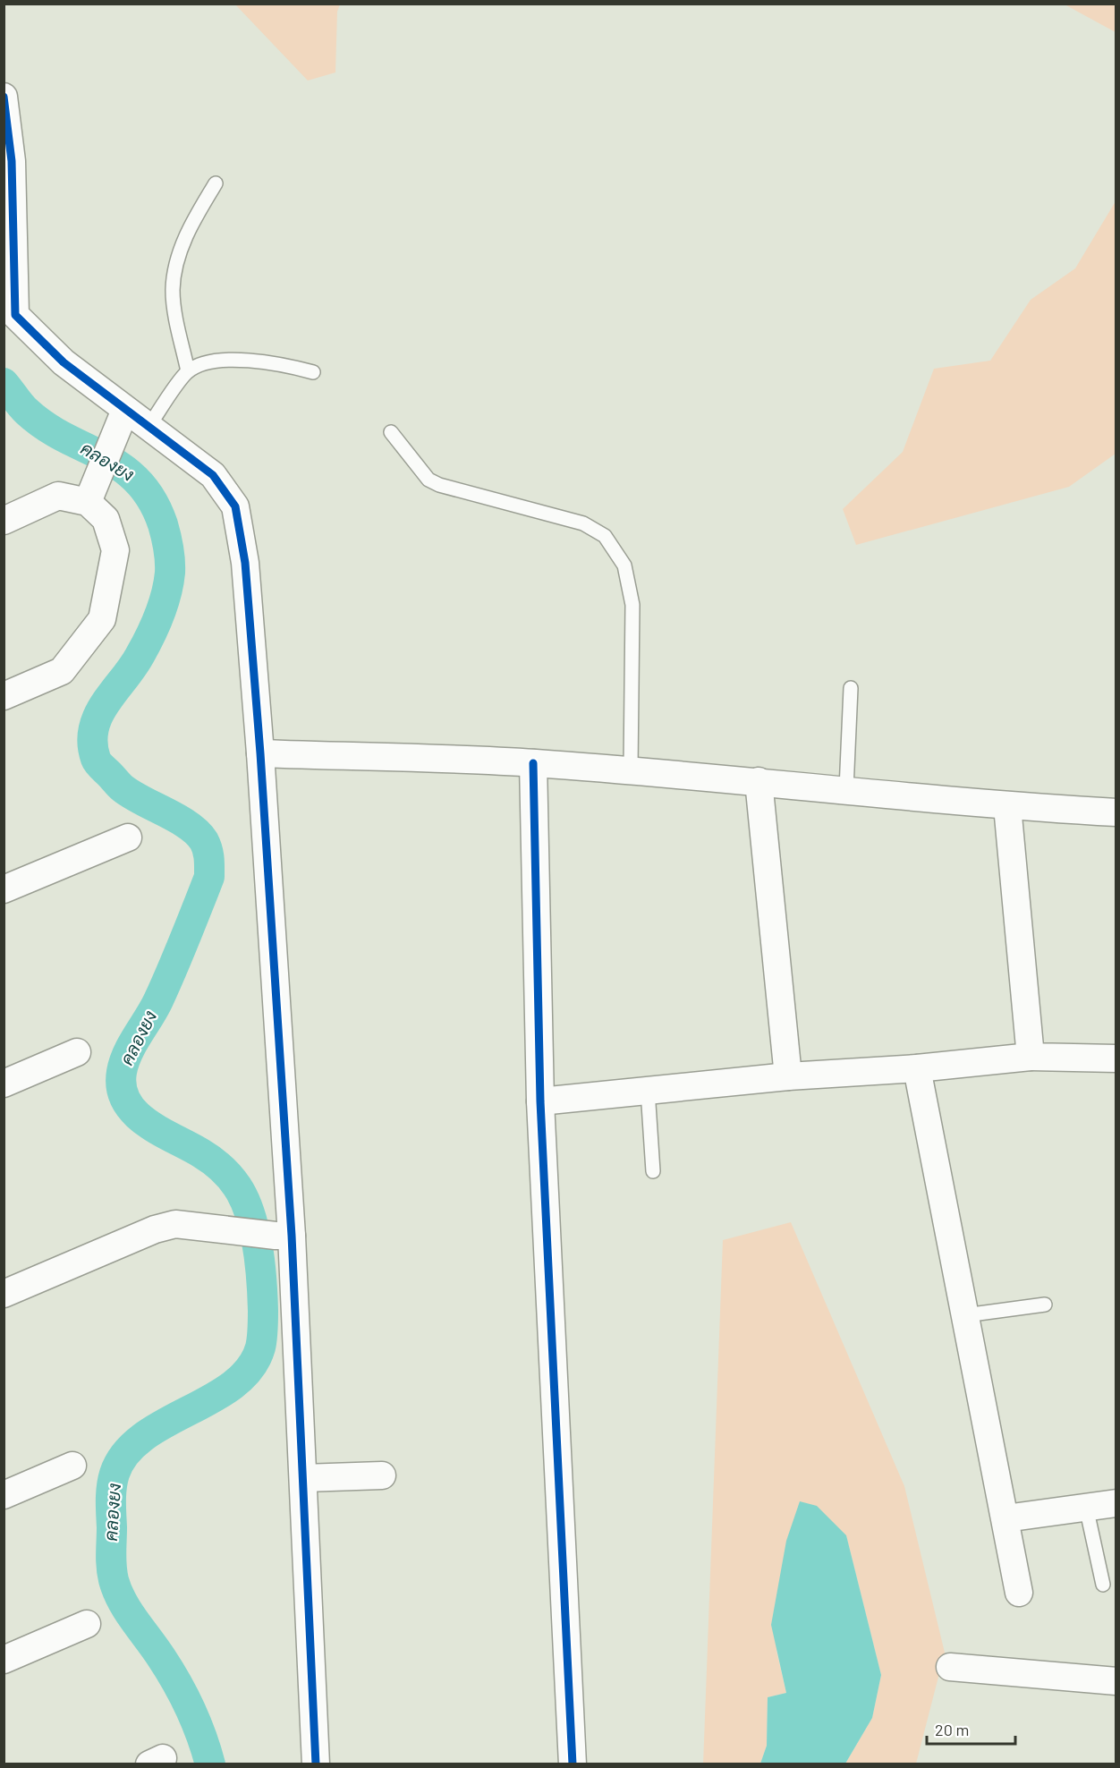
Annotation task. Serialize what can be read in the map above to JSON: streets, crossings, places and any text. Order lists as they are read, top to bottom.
{
  "water": ["คลองยง"],
  "scale_bar": "20 m"
}
